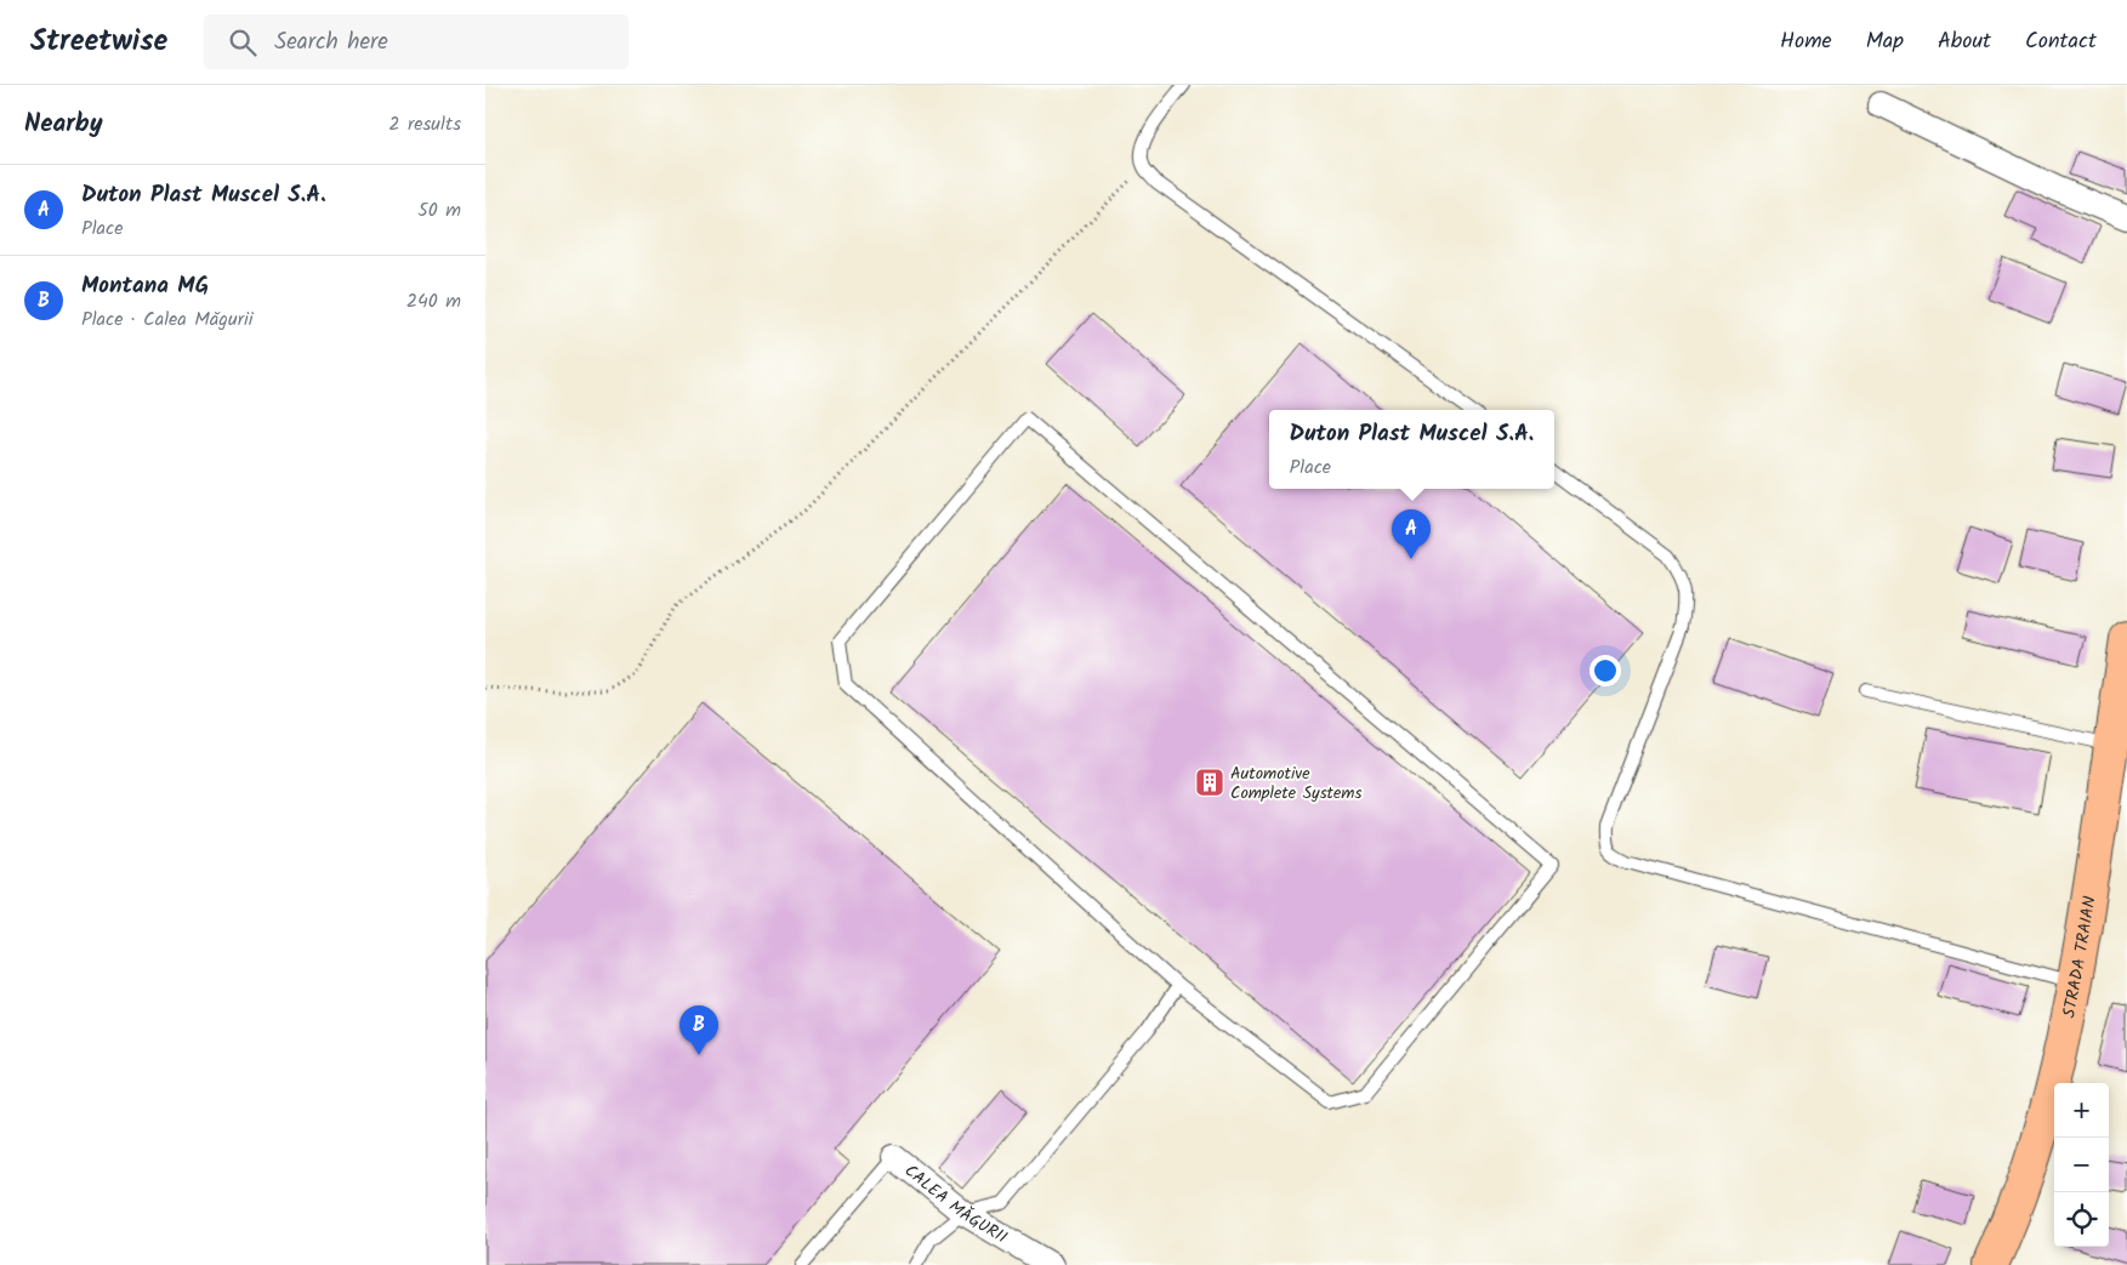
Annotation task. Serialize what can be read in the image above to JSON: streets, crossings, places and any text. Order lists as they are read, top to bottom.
{
  "streets": {
    "main road": ["STRADA TRAIAN"],
    "street": ["CALEA MĂGURII"]
  },
  "places": {
    "building": ["Automotive Complete Systems"]
  },
  "page": {
    "header": "Streetwise",
    "search": "Search here",
    "nav": [
      "Home",
      "Map",
      "About",
      "Contact"
    ],
    "heading": ["Nearby", "2 results"],
    "list": [
      {
        "mark": "A",
        "name": "Duton Plast Muscel S.A.",
        "note": "Place",
        "value": "50 m"
      },
      {
        "mark": "B",
        "name": "Montana MG",
        "note": "Place · Calea Măgurii",
        "value": "240 m"
      }
    ],
    "popup": ["Duton Plast Muscel S.A.", "Place"],
    "pins": ["A", "B"],
    "map_buttons": ["+", "−"]
  }
}
